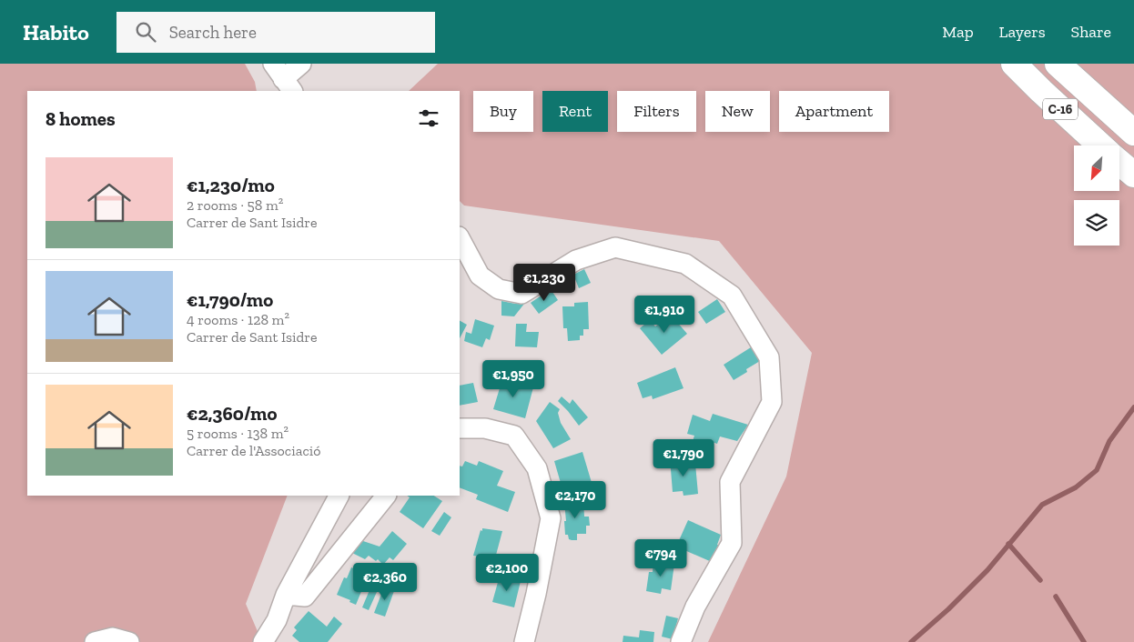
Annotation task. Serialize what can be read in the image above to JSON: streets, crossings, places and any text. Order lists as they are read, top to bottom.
{
  "streets": {
    "highway": ["C-16"]
  },
  "north": "bottom left",
  "page": {
    "header": "Habito",
    "search": "Search here",
    "nav": ["Map", "Layers", "Share"],
    "chip": [
      "Buy",
      "Rent",
      "Filters",
      "New",
      "Apartment"
    ],
    "heading": "8 homes",
    "list": [
      {
        "name": "€1,230/mo",
        "note": "2 rooms · 58 m² · Carrer de Sant Isidre"
      },
      {
        "name": "€1,790/mo",
        "note": "4 rooms · 128 m² · Carrer de Sant Isidre"
      },
      {
        "name": "€2,360/mo",
        "note": "5 rooms · 138 m² · Carrer de l'Associació"
      }
    ],
    "price": [
      "€1,230",
      "€1,910",
      "€1,950",
      "€1,790",
      "€2,170",
      "€794",
      "€2,100",
      "€2,360"
    ]
  }
}
